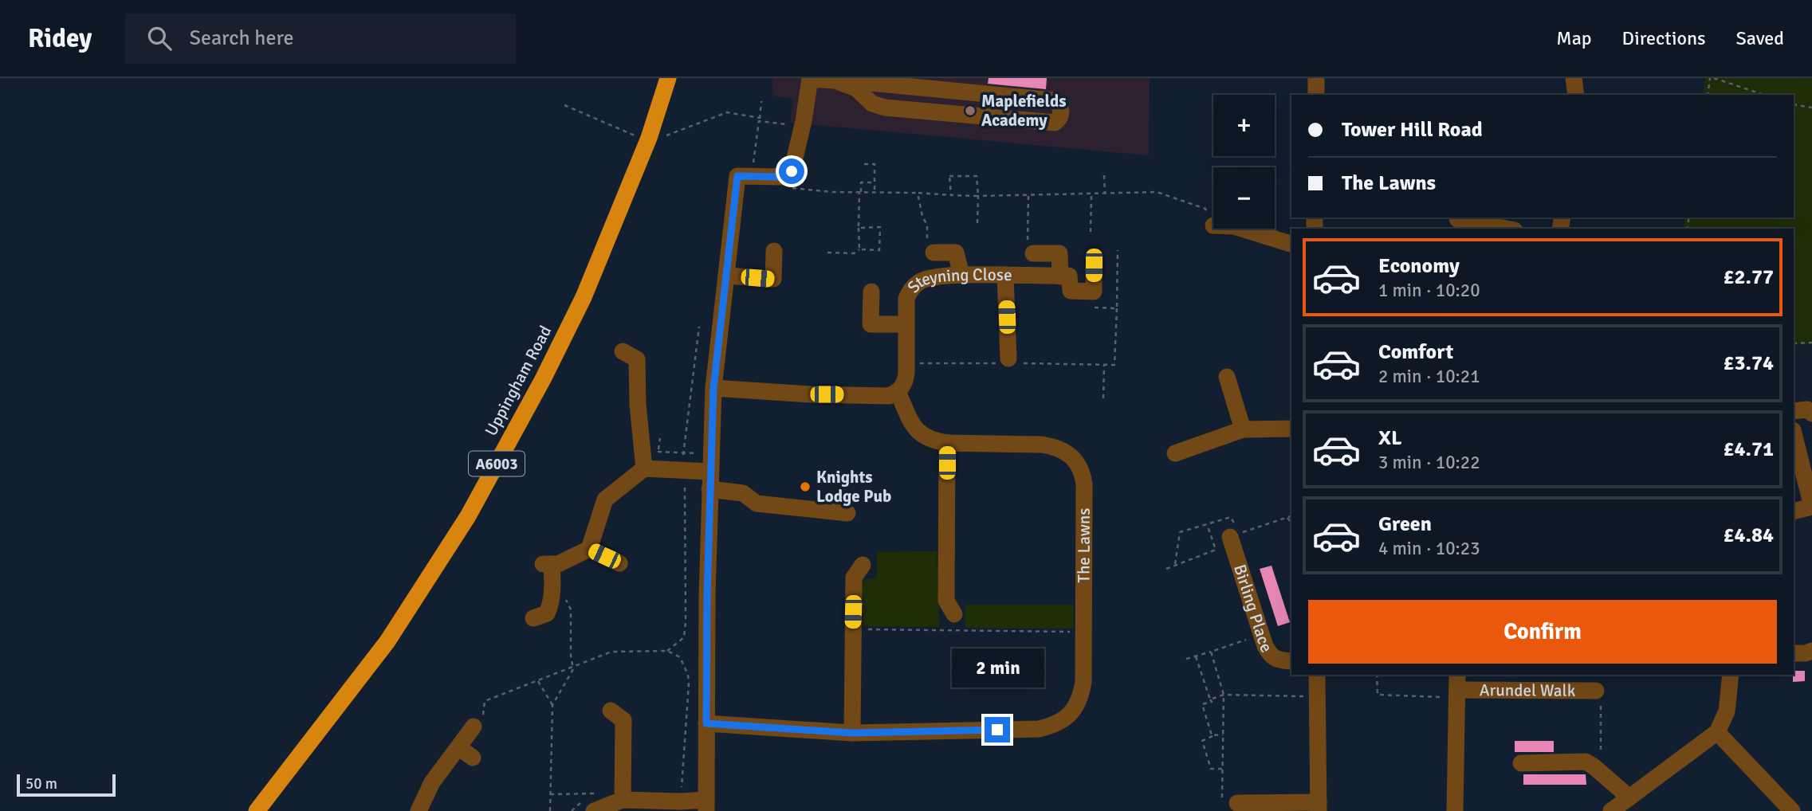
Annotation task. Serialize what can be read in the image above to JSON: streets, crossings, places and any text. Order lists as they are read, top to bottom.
{
  "streets": {
    "highway": ["Uppingham Road", "A6003"],
    "street": [
      "Steyning Close",
      "The Lawns",
      "Birling Place",
      "Arundel Walk"
    ]
  },
  "crossings": [
    ["Steyning Close", "The Lawns"]
  ],
  "places": ["Maplefields Academy", "Knights Lodge Pub"],
  "scale_bar": "50 m",
  "page": {
    "header": "Ridey",
    "search": "Search here",
    "nav": ["Map", "Directions", "Saved"],
    "map_buttons": ["+", "−"],
    "banner": ["Tower Hill Road", "The Lawns"],
    "list": [
      {
        "name": "Economy",
        "note": "1 min · 10:20",
        "value": "£2.77"
      },
      {
        "name": "Comfort",
        "note": "2 min · 10:21",
        "value": "£3.74"
      },
      {
        "name": "XL",
        "note": "3 min · 10:22",
        "value": "£4.71"
      },
      {
        "name": "Green",
        "note": "4 min · 10:23",
        "value": "£4.84"
      }
    ],
    "buttons": "Confirm",
    "bubble": "2 min",
    "scale": "50 m"
  }
}
